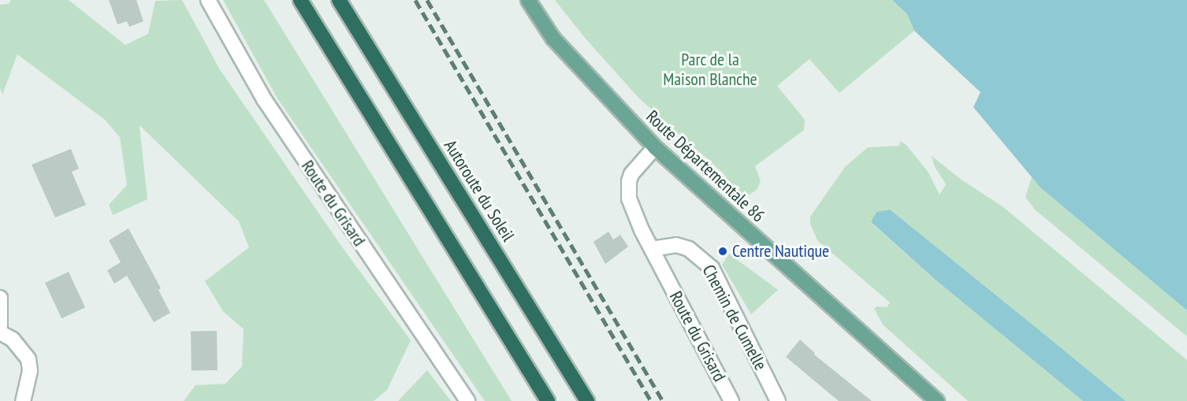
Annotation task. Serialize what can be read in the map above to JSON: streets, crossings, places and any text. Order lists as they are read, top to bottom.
{
  "streets": {
    "highway": ["Autoroute du Soleil"],
    "main road": ["Route Départementale 86"],
    "street": ["Route du Grisard", "Chemin de Cumelle"]
  },
  "crossings": [
    ["Route Départementale 86", "Route du Grisard"],
    ["Route du Grisard", "Chemin de Cumelle"]
  ],
  "parks": ["Parc de la Maison Blanche"],
  "places": ["Centre Nautique"]
}
